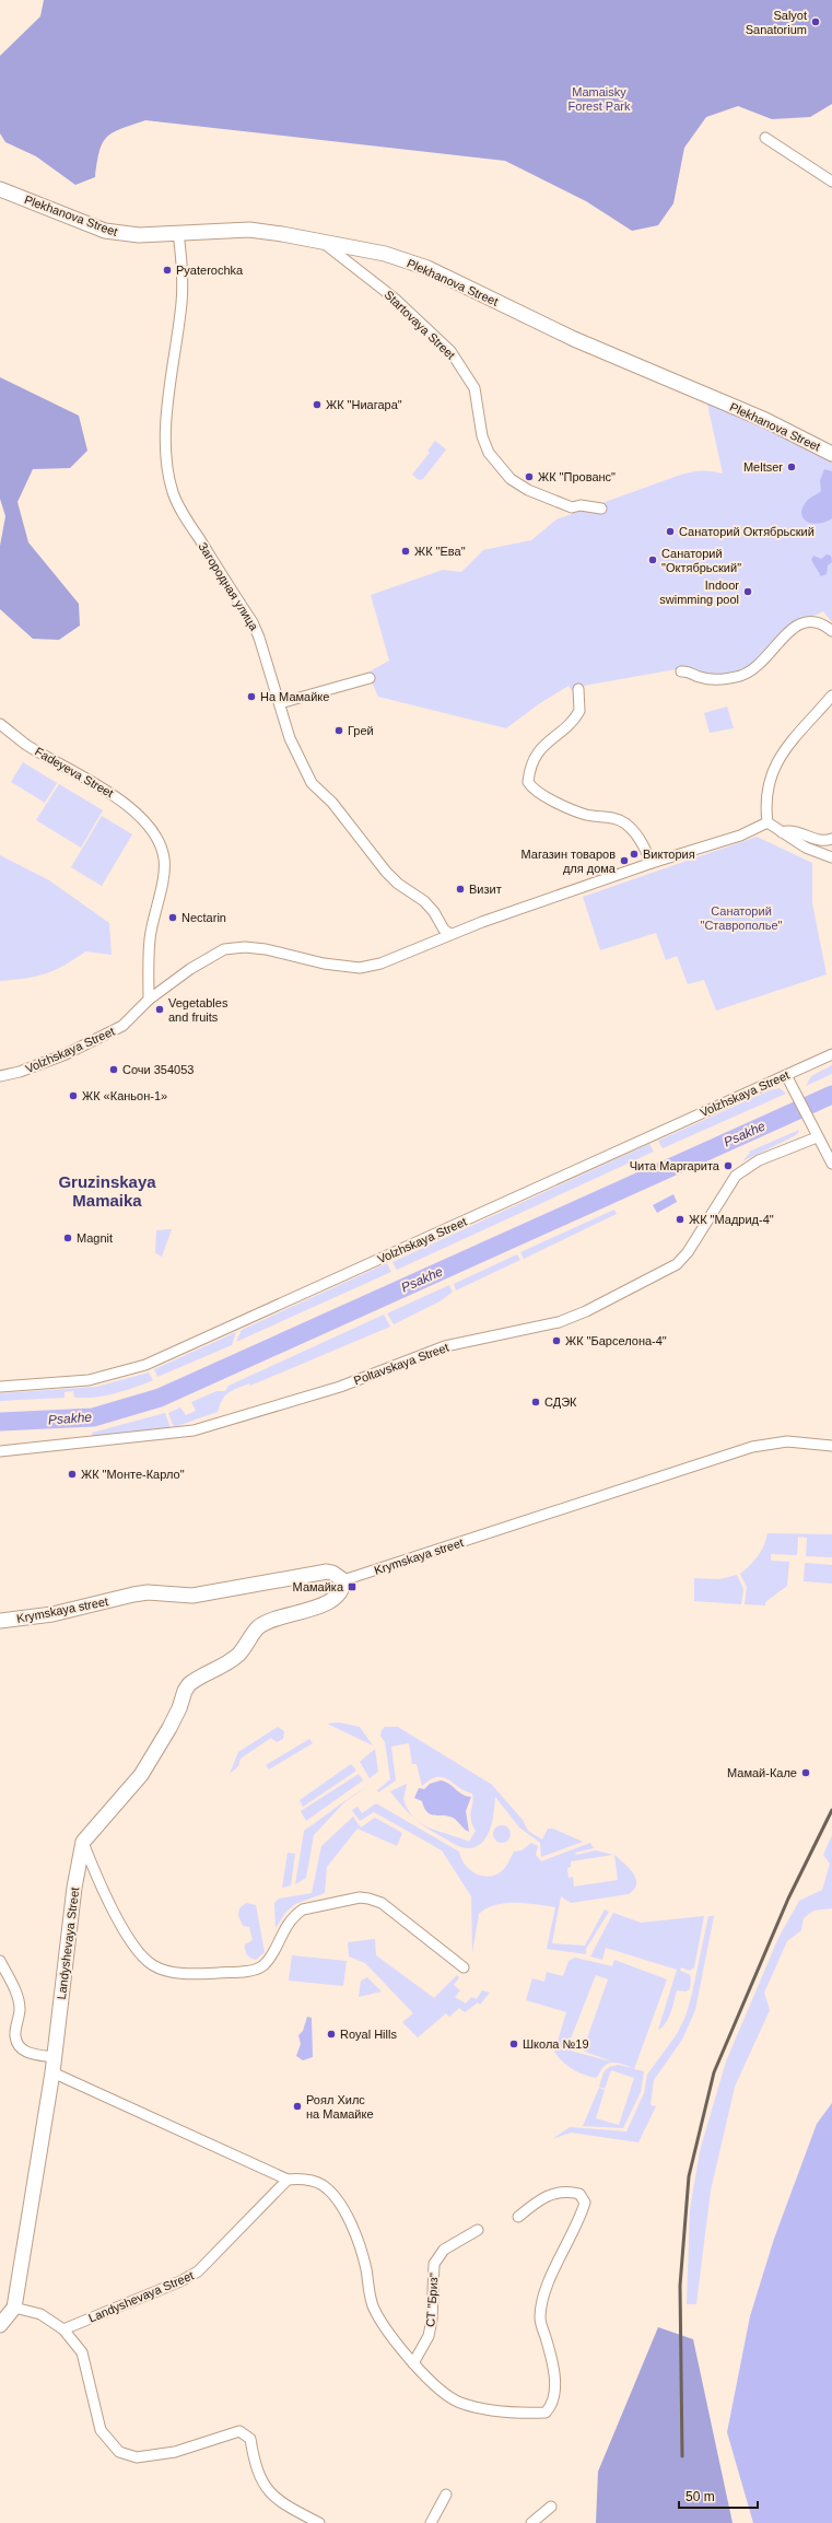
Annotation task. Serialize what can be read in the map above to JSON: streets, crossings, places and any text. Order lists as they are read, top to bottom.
{
  "streets": {
    "street": [
      "Plekhanova Street",
      "Startovaya Street",
      "Загородная улица",
      "Fadeyeva Street",
      "Volzhskaya Street",
      "Poltavskaya Street",
      "Krymskaya street",
      "Landyshevaya Street",
      "СТ \"Бриз\""
    ]
  },
  "crossings": [
    ["Plekhanova Street", "Startovaya Street"],
    ["Plekhanova Street", "Загородная улица"],
    ["Загородная улица", "Volzhskaya Street"],
    ["Fadeyeva Street", "Volzhskaya Street"],
    ["Krymskaya street", "Landyshevaya Street"]
  ],
  "districts": ["Gruzinskaya Mamaika"],
  "water": ["Psakhe"],
  "parks": ["Mamaisky Forest Park", "Санаторий \"Ставрополье\""],
  "places": {
    "other": [
      "Salyot Sanatorium",
      "Pyaterochka",
      "ЖК \"Ниагара\"",
      "Meltser",
      "ЖК \"Прованс\"",
      "Санаторий Октябрьский",
      "ЖК \"Ева\"",
      "Санаторий \"Октябрьский\"",
      "Indoor swimming pool",
      "На Мамайке",
      "Грей",
      "Виктория",
      "Магазин товаров для дома",
      "Визит",
      "Nectarin",
      "Vegetables and fruits",
      "Сочи 354053",
      "ЖК «Каньон-1»",
      "Чита Маргарита",
      "ЖК \"Мадрид-4\"",
      "Magnit",
      "ЖК \"Барселона-4\"",
      "СДЭК",
      "ЖК \"Монте-Карло\"",
      "Мамай-Кале",
      "Royal Hills",
      "Школа №19",
      "Роял Хилс на Мамайке"
    ],
    "transit": ["Мамайка"]
  },
  "scale_bar": "50 m"
}
